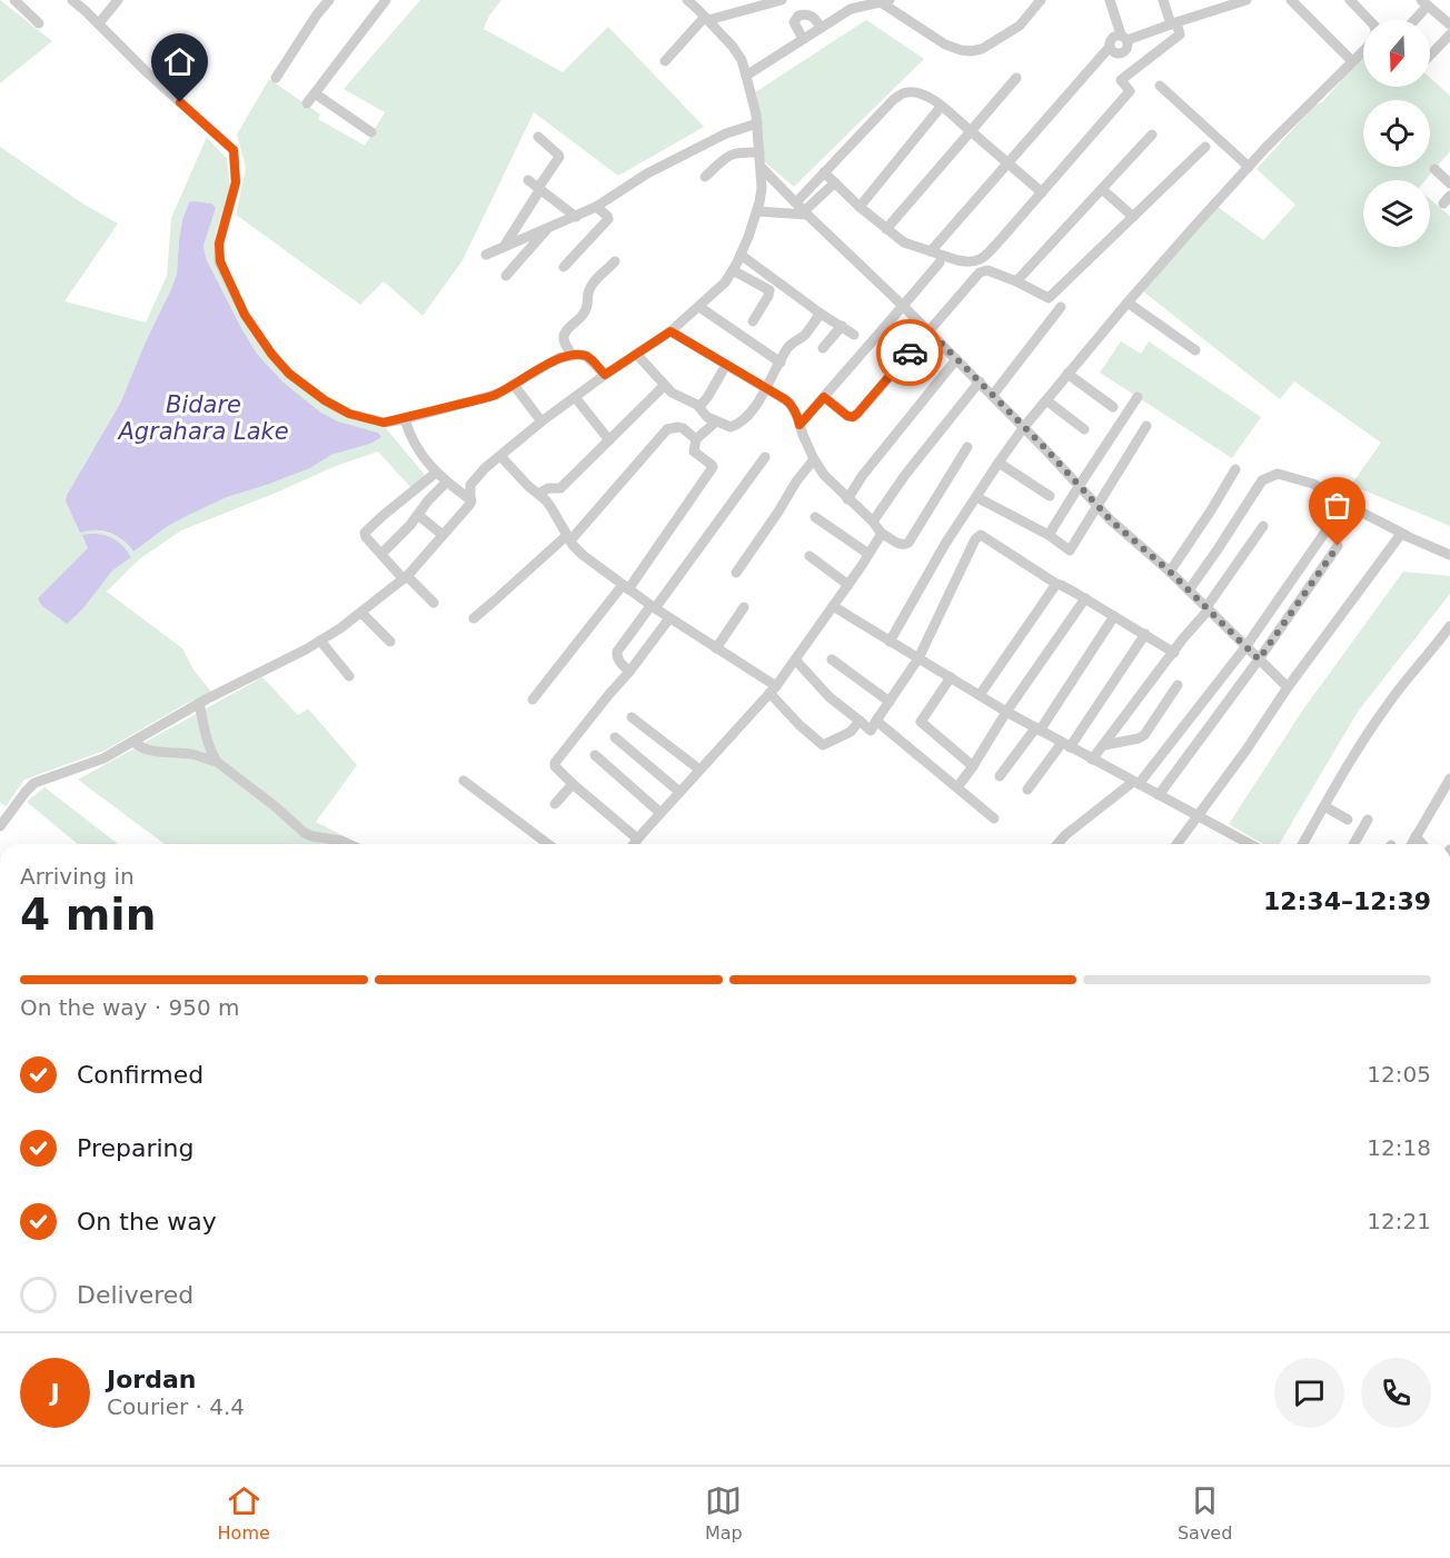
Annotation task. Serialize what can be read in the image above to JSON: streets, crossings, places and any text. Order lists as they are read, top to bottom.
{
  "water": ["Bidare Agrahara Lake"],
  "north": "bottom",
  "page": {
    "heading": ["4 min", "Arriving in", "12:34–12:39"],
    "panel": ["Jordan", "Courier · 4.4"],
    "bar": "On the way · 950 m",
    "list": [
      ["Confirmed", "12:05"],
      ["Preparing", "12:18"],
      ["On the way", "12:21"],
      "Delivered"
    ],
    "round": "J",
    "tabs": ["Home", "Map", "Saved"]
  }
}
